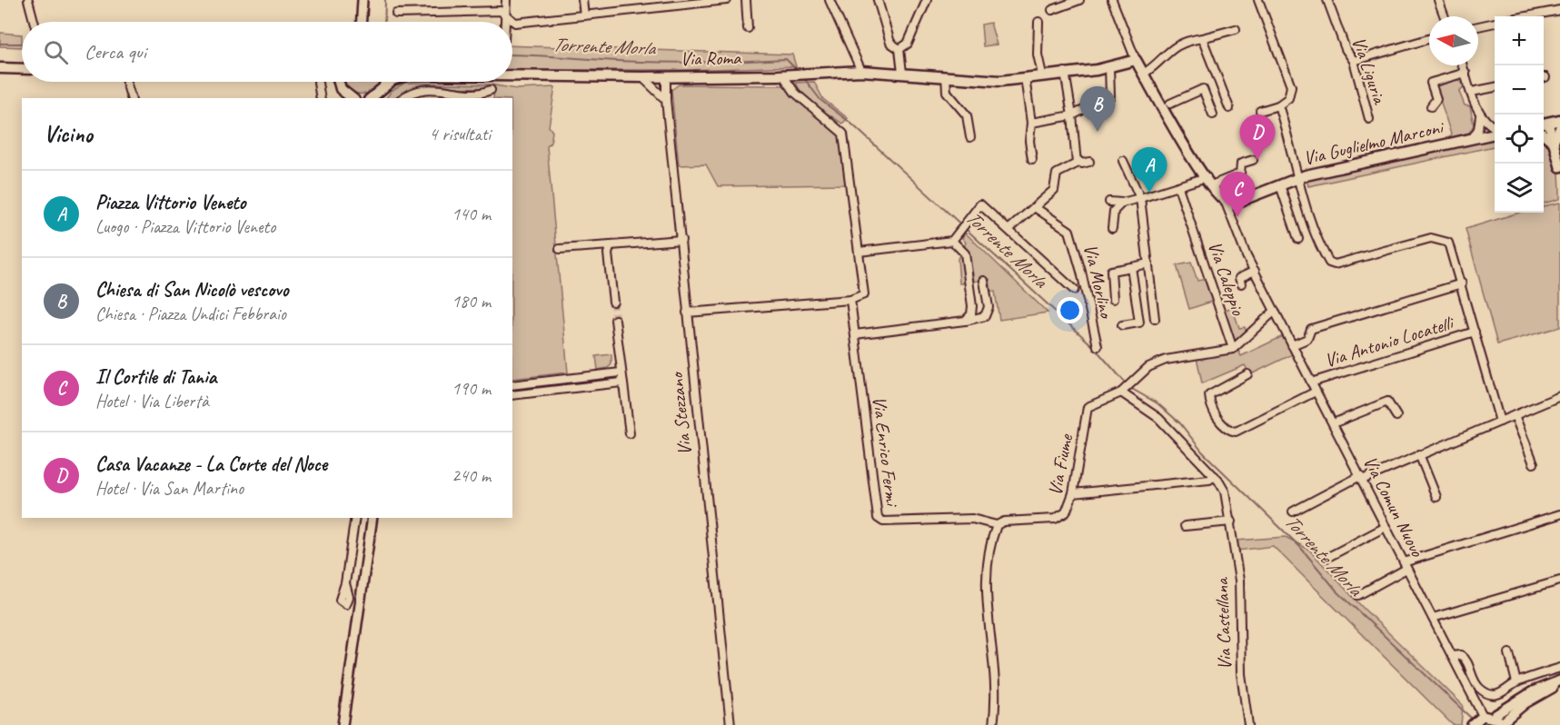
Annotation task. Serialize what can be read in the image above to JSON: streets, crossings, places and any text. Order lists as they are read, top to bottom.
{
  "streets": {
    "main road": ["Via Roma", "Via Guglielmo Marconi"],
    "street": [
      "Via Liguria",
      "Via Caleppio",
      "Via Morlino",
      "Via Antonio Locatelli",
      "Via Stezzano",
      "Via Enrico Fermi",
      "Via Fiume",
      "Via Comun Nuovo",
      "Via Castellana"
    ]
  },
  "crossings": [
    ["Via Roma", "Via Stezzano"],
    ["Via Guglielmo Marconi", "Via Comun Nuovo"],
    ["Via Caleppio", "Via Fiume"],
    ["Via Antonio Locatelli", "Via Comun Nuovo"],
    ["Via Enrico Fermi", "Via Fiume"],
    ["Via Fiume", "Via Castellana"]
  ],
  "water": ["Torrente Morla"],
  "north": "left",
  "page": {
    "map_buttons": ["+", "−"],
    "search": "Cerca qui",
    "pins": [
      "B",
      "D",
      "A",
      "C"
    ],
    "heading": ["Vicino", "4 risultati"],
    "list": [
      {
        "mark": "A",
        "name": "Piazza Vittorio Veneto",
        "note": "Luogo · Piazza Vittorio Veneto",
        "value": "140 m"
      },
      {
        "mark": "B",
        "name": "Chiesa di San Nicolò vescovo",
        "note": "Chiesa · Piazza Undici Febbraio",
        "value": "180 m"
      },
      {
        "mark": "C",
        "name": "Il Cortile di Tania",
        "note": "Hotel · Via Libertà",
        "value": "190 m"
      },
      {
        "mark": "D",
        "name": "Casa Vacanze - La Corte del Noce",
        "note": "Hotel · Via San Martino",
        "value": "240 m"
      }
    ]
  }
}
